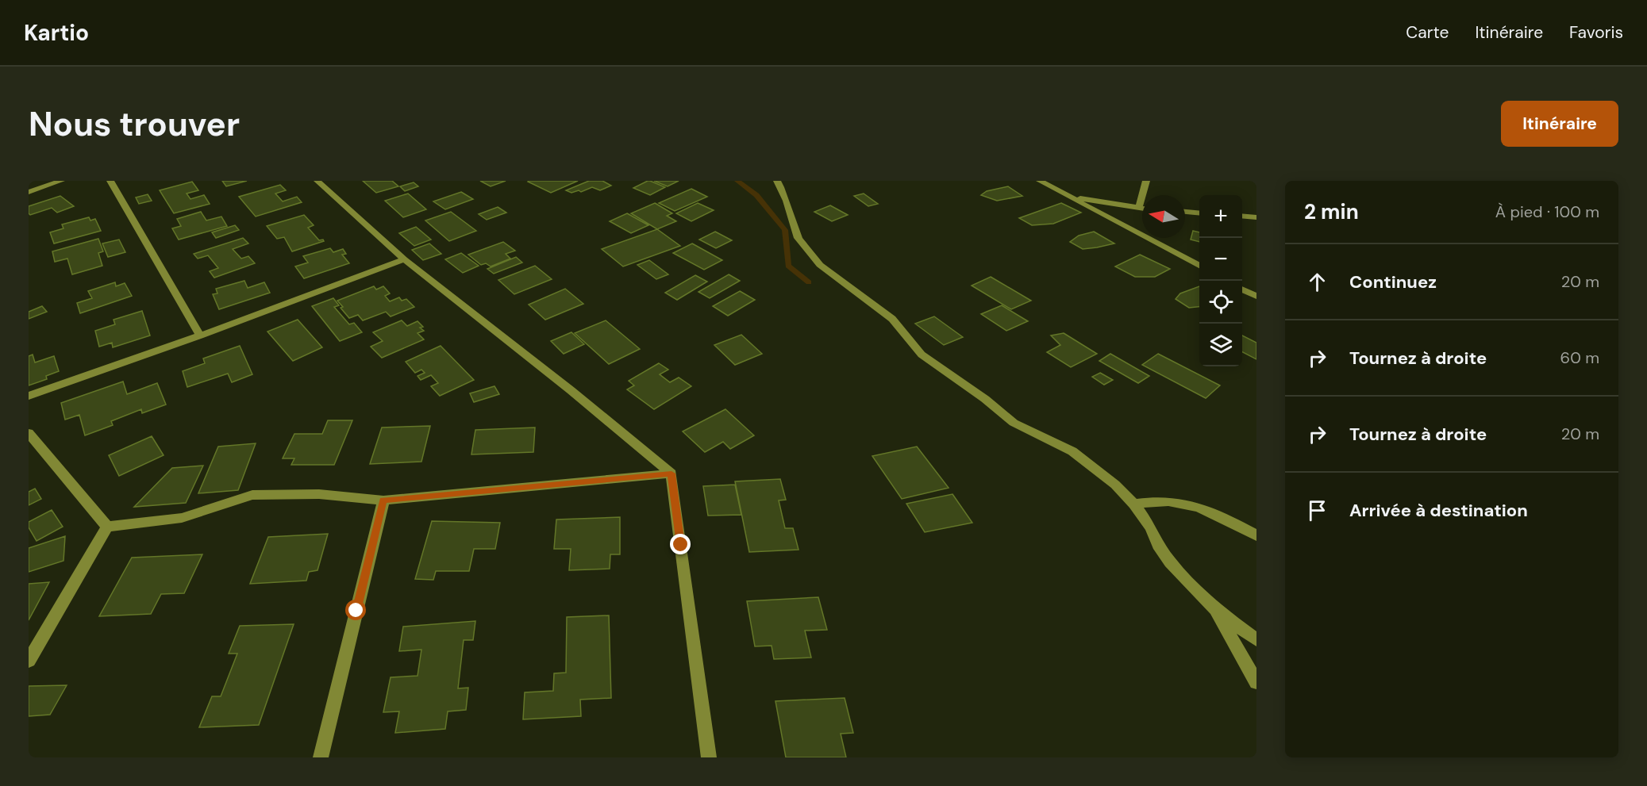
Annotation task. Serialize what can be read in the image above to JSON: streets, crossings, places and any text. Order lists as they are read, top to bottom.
{
  "north": "left",
  "page": {
    "header": "Kartio",
    "nav": ["Carte", "Itinéraire", "Favoris"],
    "buttons": "Itinéraire",
    "title": "Nous trouver",
    "heading": ["2 min", "À pied · 100 m"],
    "map_buttons": ["+", "−"],
    "list": [
      ["Continuez", "20 m"],
      ["Tournez à droite", "60 m"],
      ["Tournez à droite", "20 m"],
      "Arrivée à destination"
    ]
  }
}
